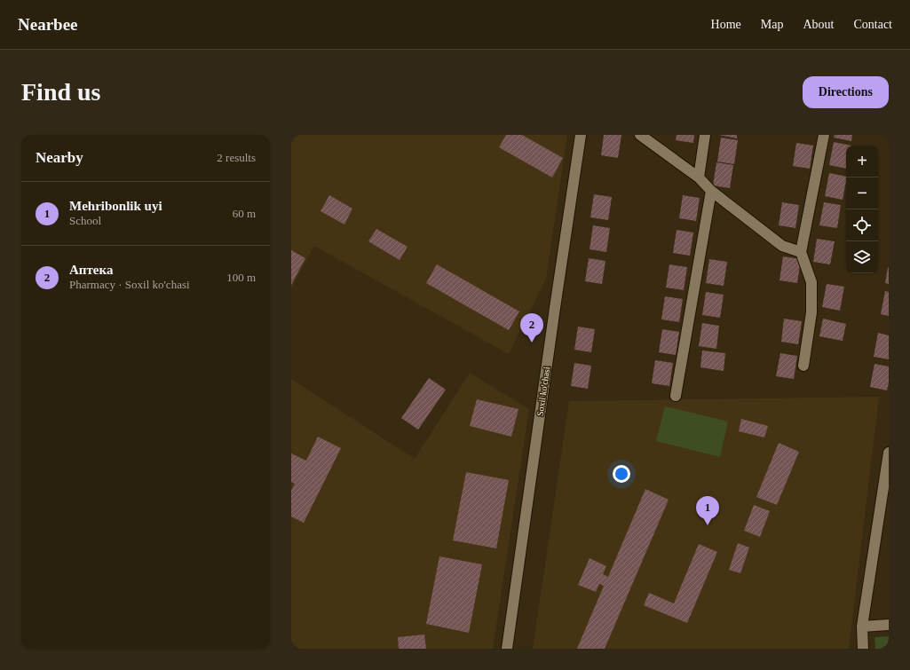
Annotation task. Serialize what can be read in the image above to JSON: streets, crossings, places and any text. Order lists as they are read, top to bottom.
{
  "streets": {
    "street": ["Soxil ko'chasi"]
  },
  "page": {
    "header": "Nearbee",
    "nav": [
      "Home",
      "Map",
      "About",
      "Contact"
    ],
    "buttons": "Directions",
    "title": "Find us",
    "heading": ["Nearby", "2 results"],
    "map_buttons": ["+", "−"],
    "list": [
      {
        "mark": "1",
        "name": "Mehribonlik uyi",
        "note": "School",
        "value": "60 m"
      },
      {
        "mark": "2",
        "name": "Аптека",
        "note": "Pharmacy · Soxil ko'chasi",
        "value": "100 m"
      }
    ],
    "pins": ["2", "1"]
  }
}
